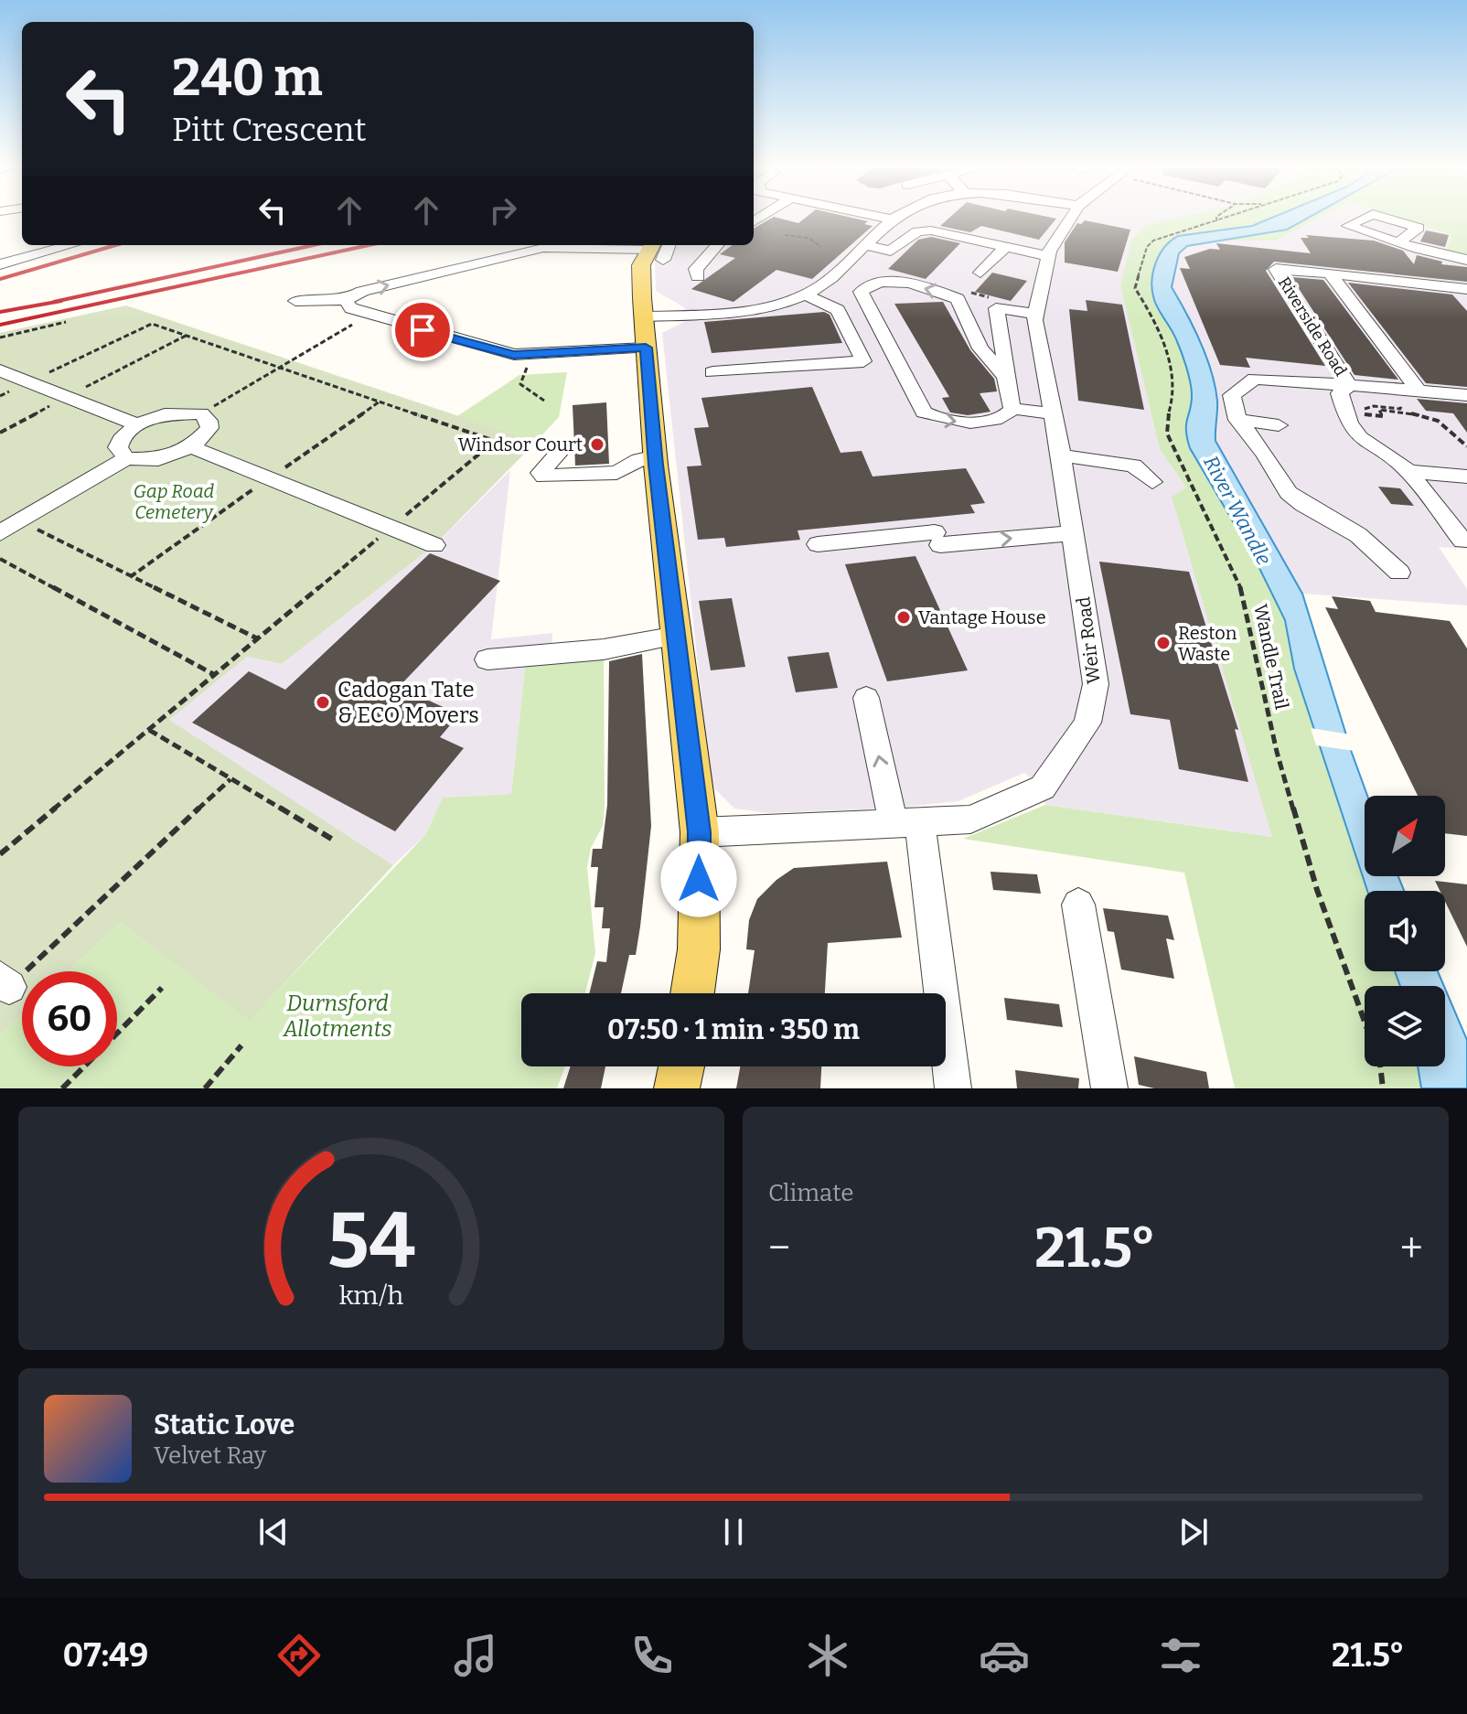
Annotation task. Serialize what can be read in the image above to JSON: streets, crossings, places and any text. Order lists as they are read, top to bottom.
{
  "streets": {
    "street": ["Riverside Road", "Weir Road"],
    "path": ["Wandle Trail"]
  },
  "water": ["River Wandle"],
  "parks": ["Gap Road Cemetery", "Durnsford Allotments"],
  "places": [
    "Windsor Court",
    "Vantage House",
    "Reston Waste",
    "Cadogan Tate & ECO Movers"
  ],
  "north": "top right",
  "page": {
    "turn": ["240 m", "Pitt Crescent"],
    "limit": "60",
    "trip": "07:50 · 1 min · 350 m",
    "tile": "Climate",
    "heat": ["−", "21.5°", "+"],
    "song": ["Static Love", "Velvet Ray"],
    "tabs": ["07:49", "21.5°"],
    "gauge": ["54", "km/h"]
  }
}
